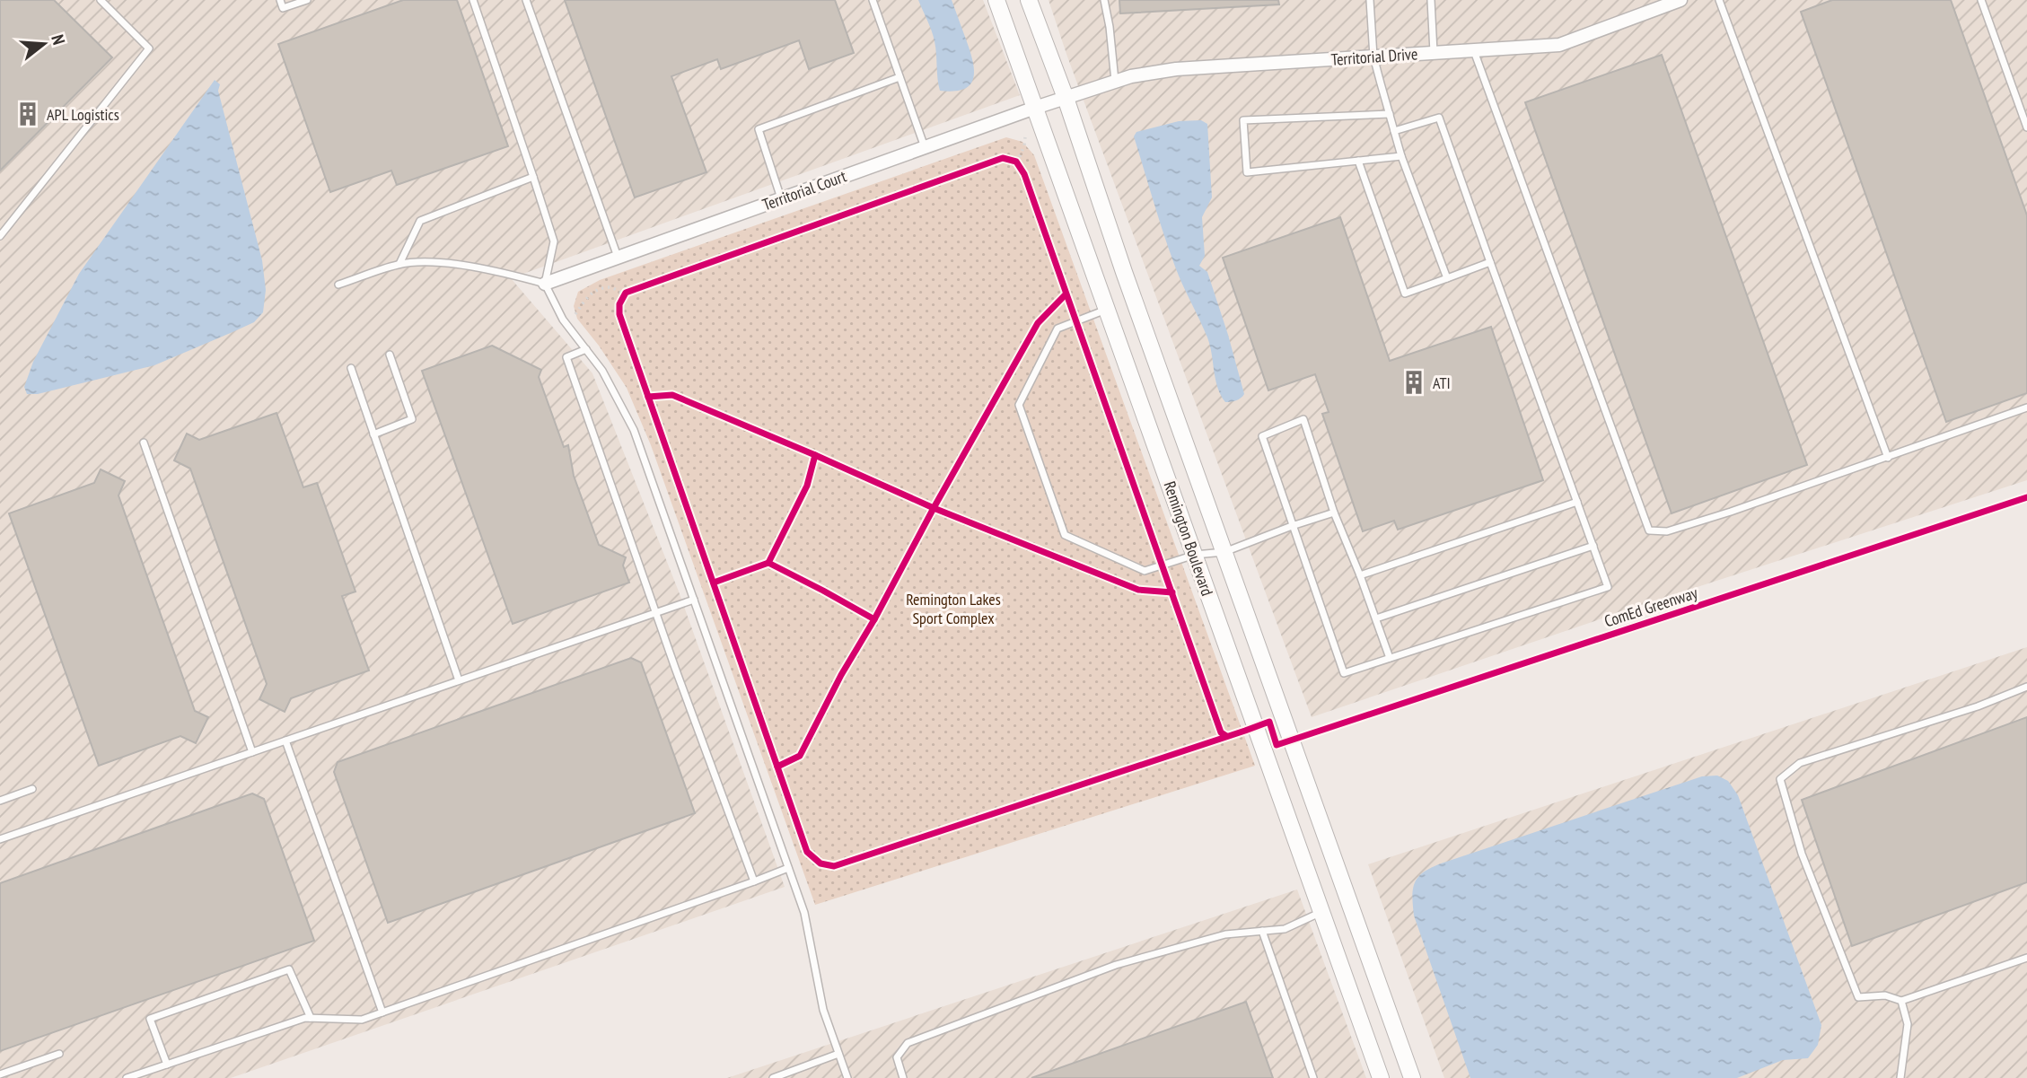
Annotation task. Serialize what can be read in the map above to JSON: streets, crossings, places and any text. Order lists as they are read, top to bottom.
{
  "streets": {
    "street": ["Territorial Drive", "Territorial Court", "Remington Boulevard"],
    "cycle path": ["ComEd Greenway"]
  },
  "crossings": [
    ["Territorial Drive", "Territorial Court"],
    ["Territorial Drive", "Remington Boulevard"],
    ["Territorial Court", "Remington Boulevard"]
  ],
  "parks": ["Remington Lakes Sport Complex"],
  "places": {
    "building": ["APL Logistics", "ATI"]
  },
  "north": "right"
}
